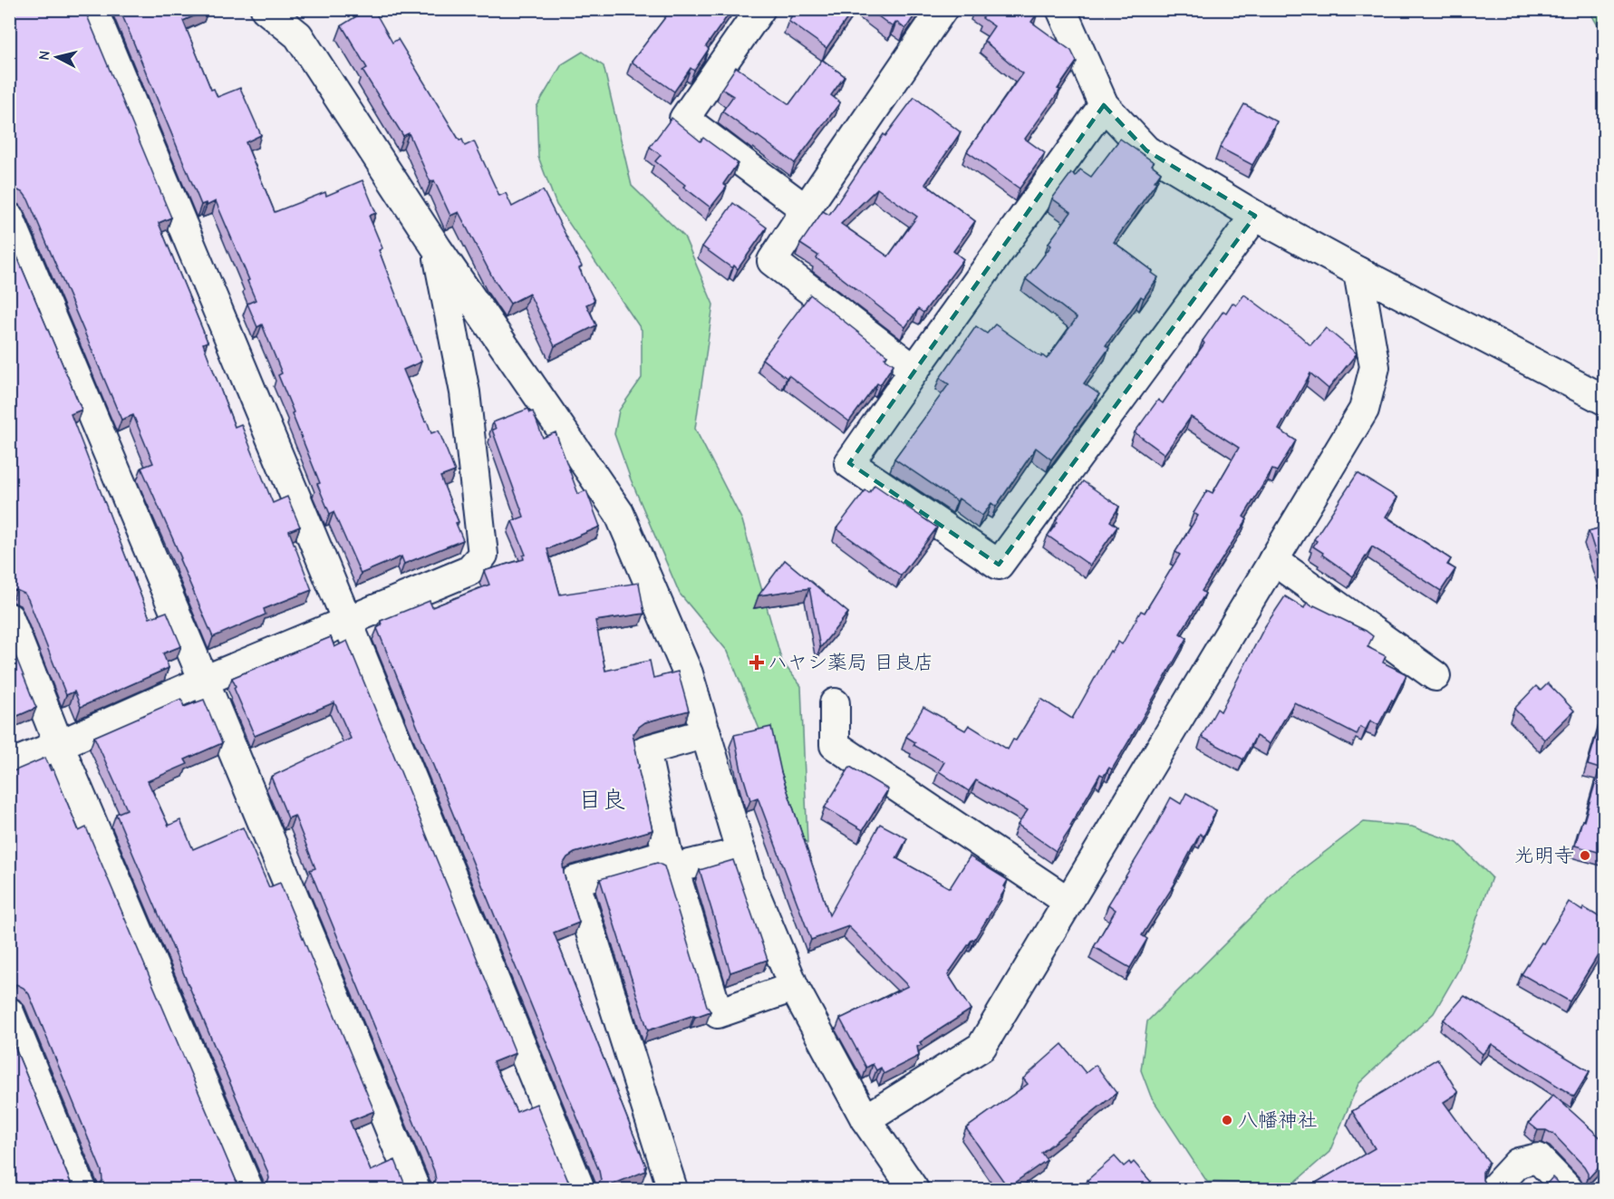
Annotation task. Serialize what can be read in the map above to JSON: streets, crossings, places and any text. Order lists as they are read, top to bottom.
{
  "districts": ["目良"],
  "places": {
    "health": ["ハヤシ薬局 目良店"],
    "other": ["光明寺", "八幡神社"]
  },
  "north": "left"
}
